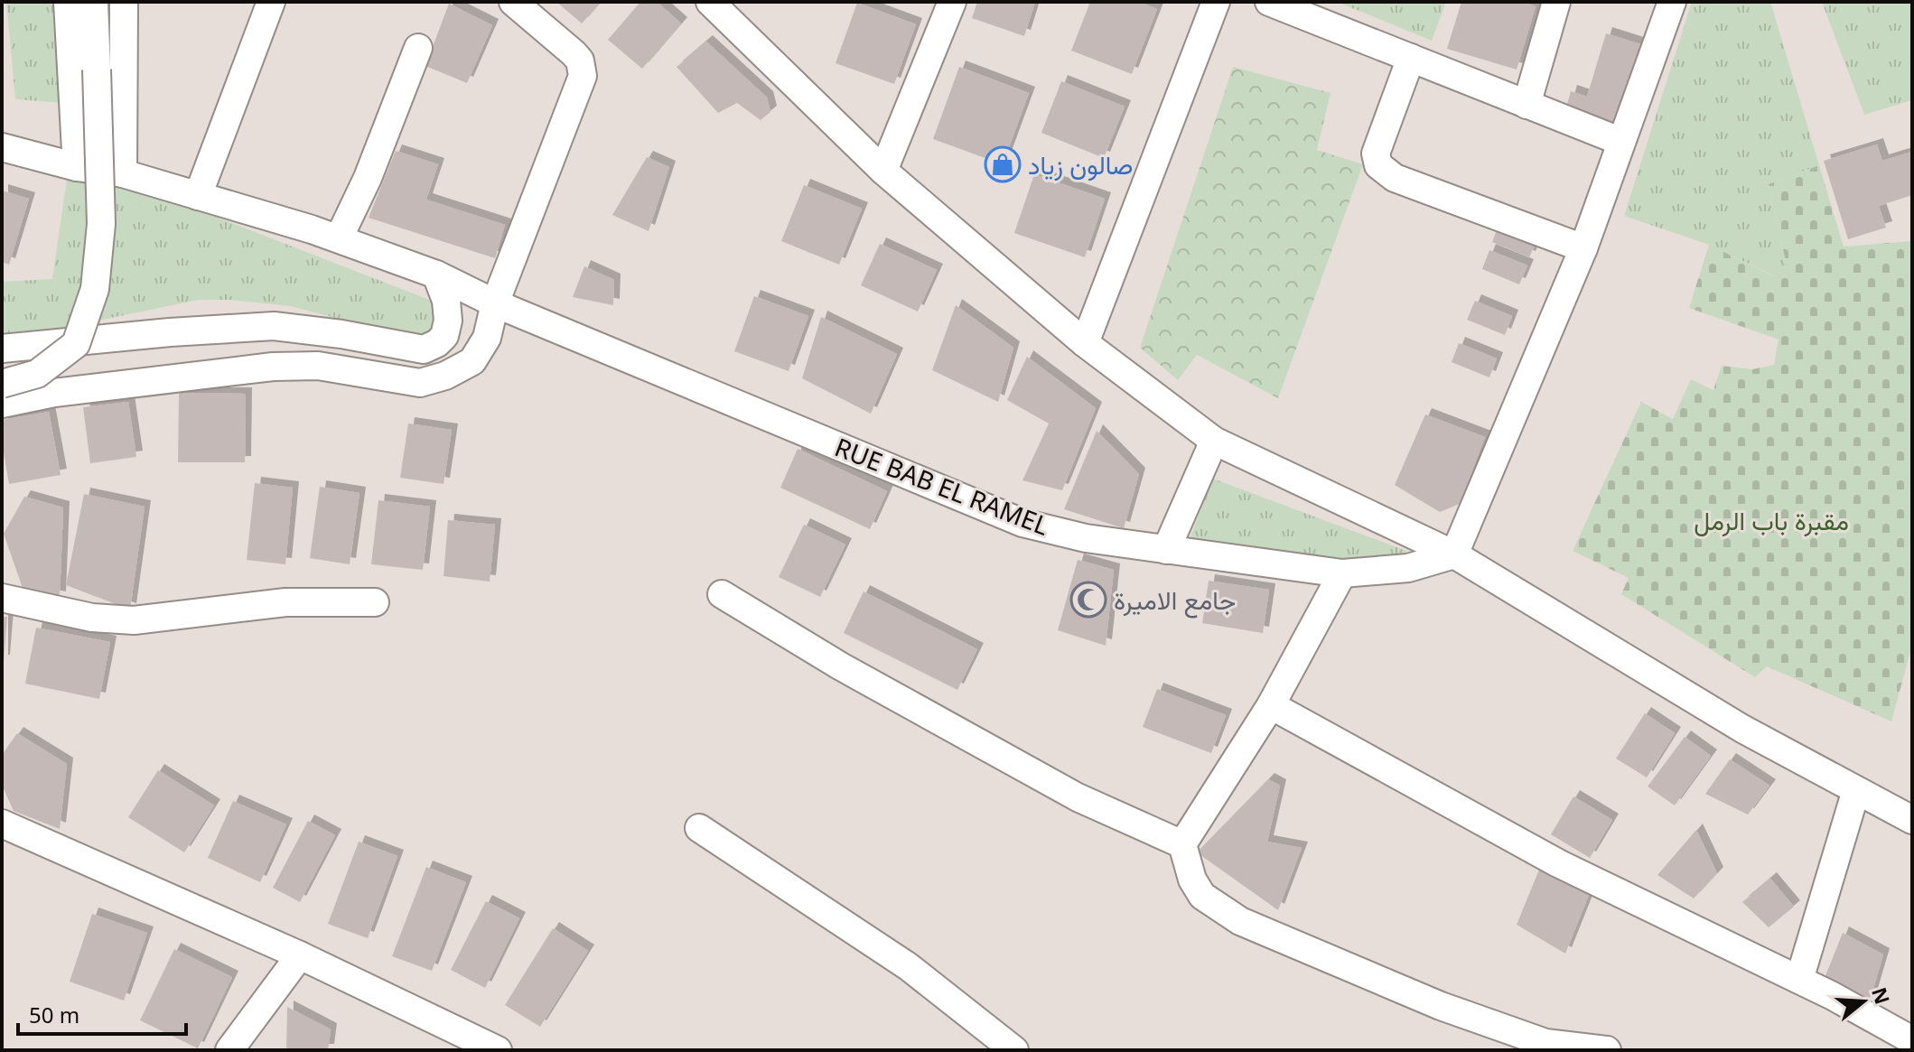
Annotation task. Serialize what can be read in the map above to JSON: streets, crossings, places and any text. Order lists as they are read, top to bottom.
{
  "streets": {
    "street": ["RUE BAB EL RAMEL"]
  },
  "parks": ["مقبرة باب الرمل"],
  "places": {
    "shop": ["صالون زياد"],
    "mosque": ["جامع الاميرة"]
  },
  "scale_bar": "50 m",
  "north": "right"
}
